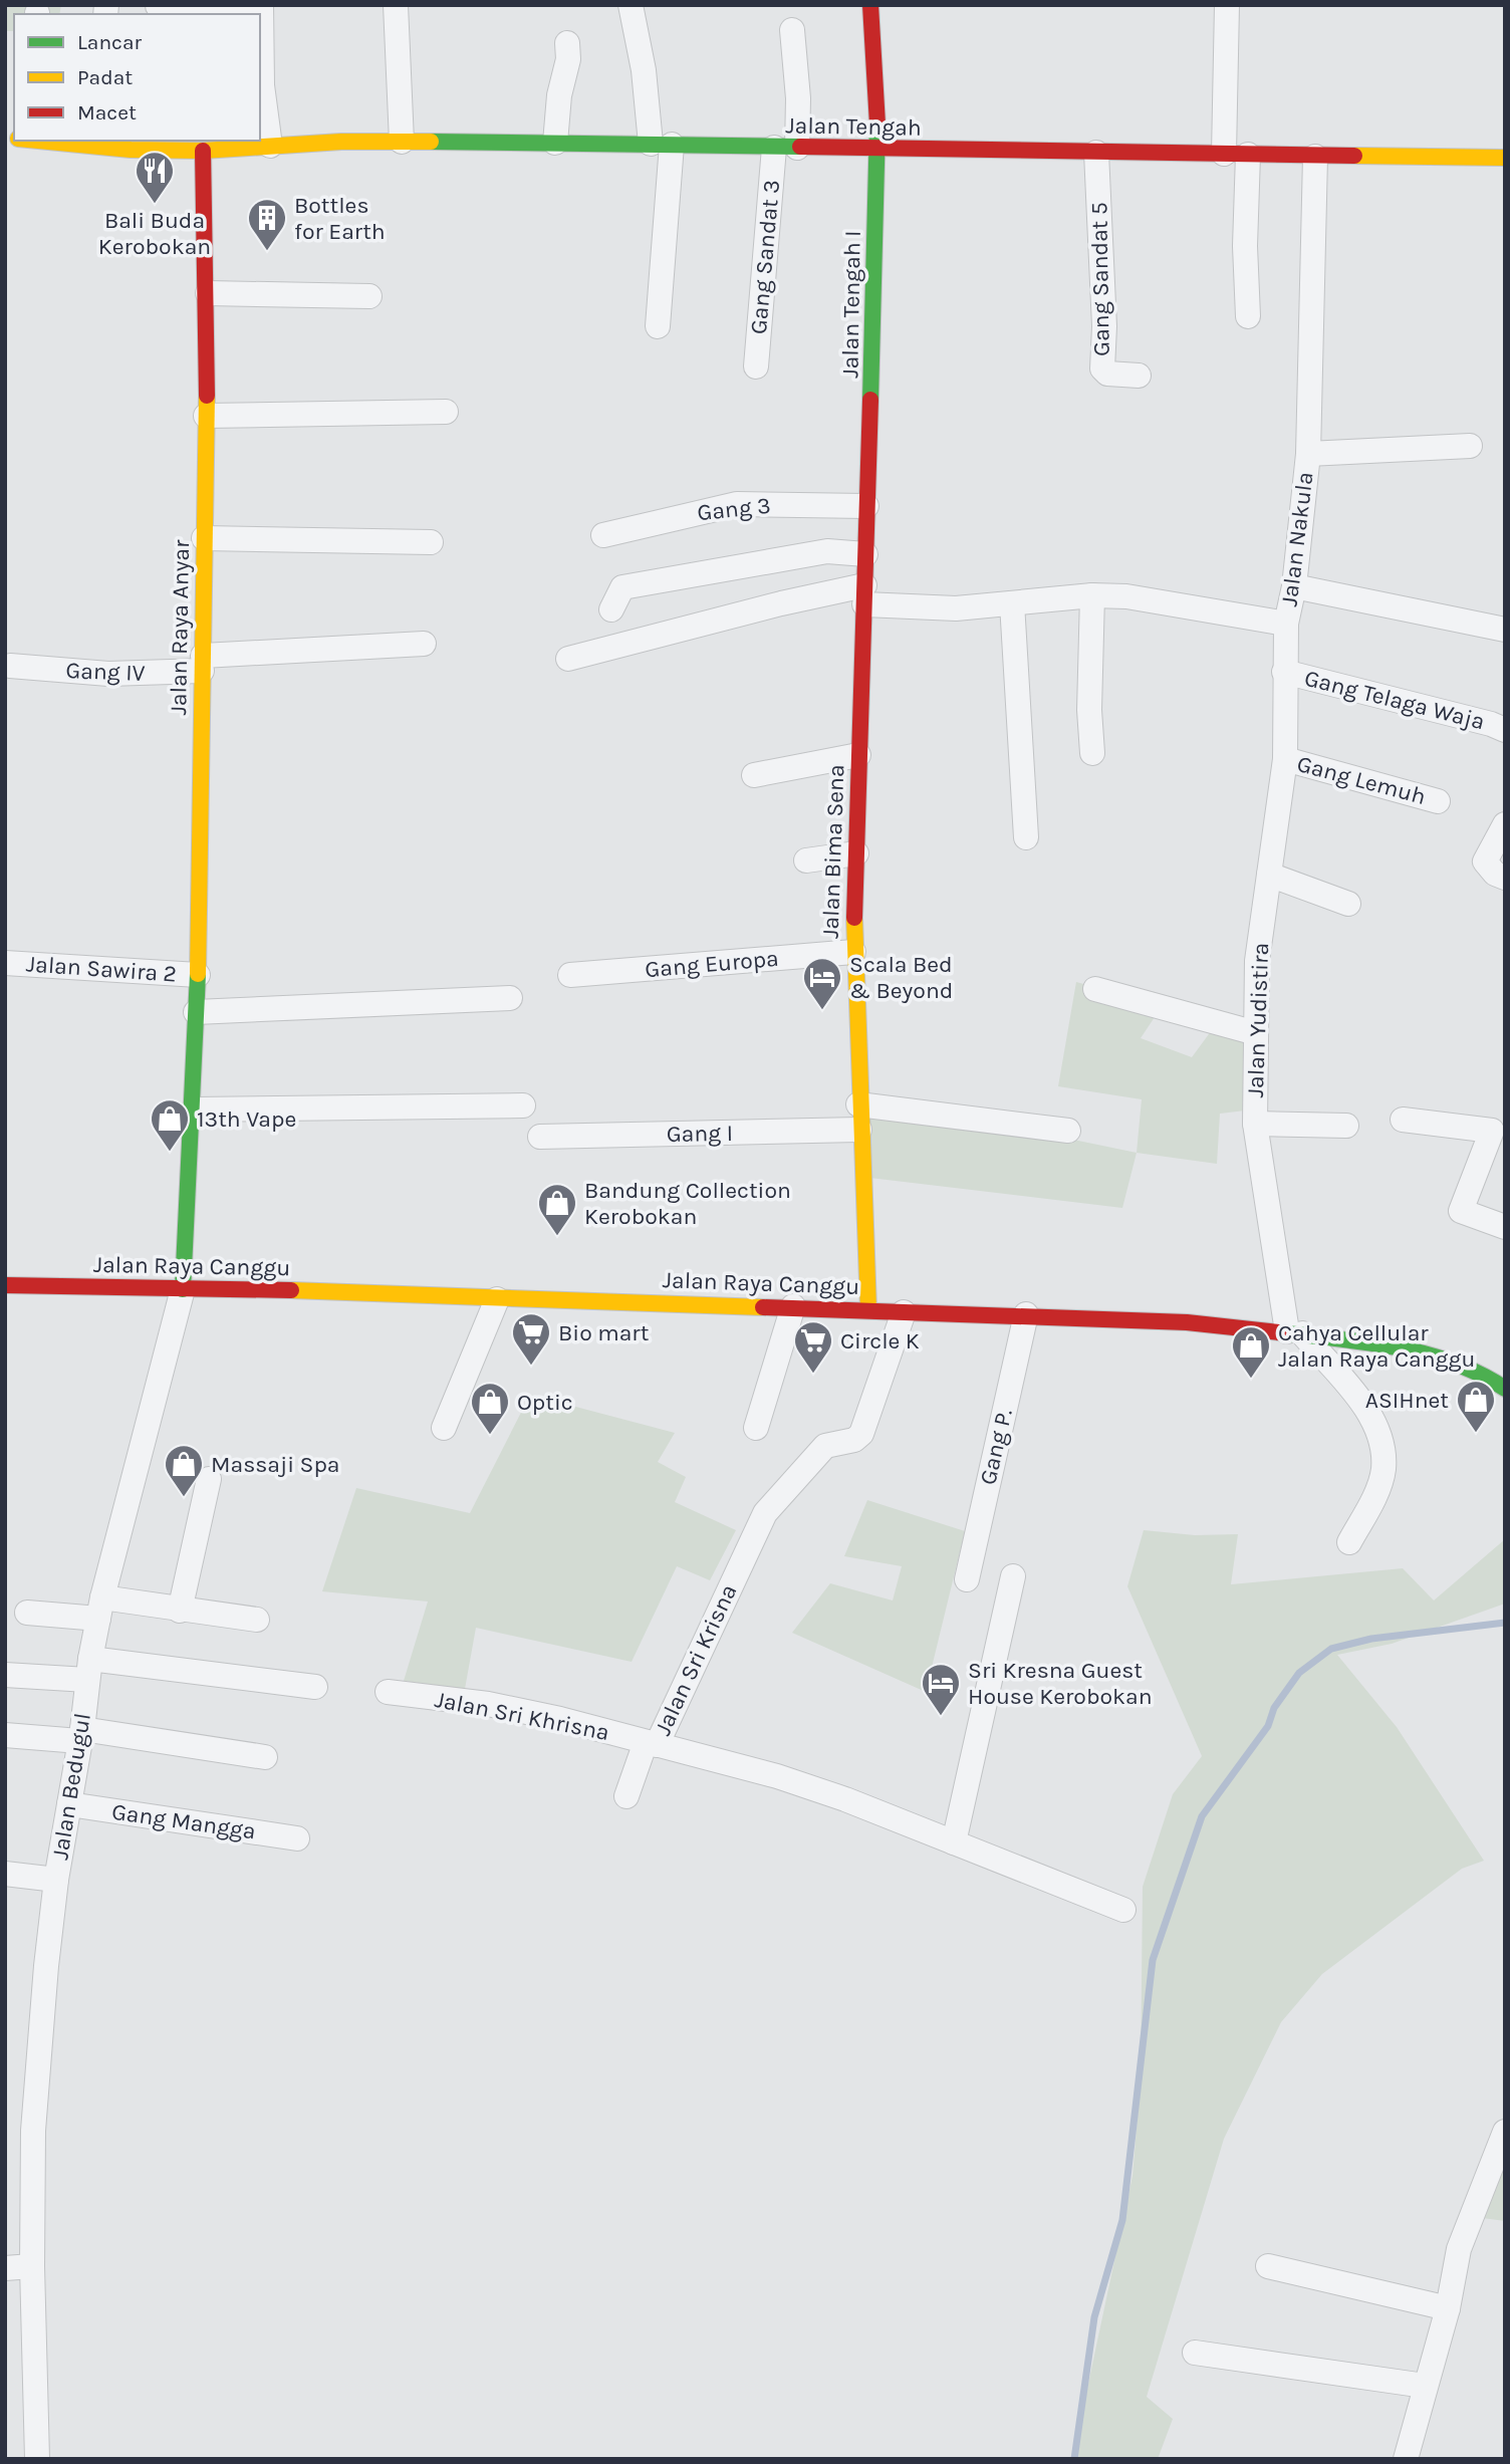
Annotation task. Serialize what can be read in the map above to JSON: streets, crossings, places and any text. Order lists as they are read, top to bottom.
{
  "streets": {
    "street": [
      "Jalan Tengah",
      "Gang Sandat 3",
      "Gang Sandat 5",
      "Jalan Tengah I",
      "Gang 3",
      "Jalan Nakula",
      "Jalan Raya Anyar",
      "Gang IV",
      "Gang Telaga Waja",
      "Gang Lemuh",
      "Jalan Bima Sena",
      "Gang Europa",
      "Jalan Sawira 2",
      "Jalan Yudistira",
      "Gang I",
      "Jalan Raya Canggu",
      "Gang P.",
      "Jalan Sri Krisna",
      "Jalan Sri Khrisna",
      "Jalan Bedugul",
      "Gang Mangga"
    ]
  },
  "crossings": [
    ["Jalan Tengah", "Gang Sandat 3"],
    ["Jalan Tengah", "Gang Sandat 5"],
    ["Jalan Tengah", "Jalan Tengah I"],
    ["Jalan Tengah", "Jalan Nakula"],
    ["Jalan Tengah", "Jalan Raya Anyar"],
    ["Jalan Tengah I", "Gang 3"],
    ["Jalan Tengah I", "Jalan Nakula"],
    ["Jalan Tengah I", "Jalan Bima Sena"],
    ["Jalan Nakula", "Jalan Bima Sena"],
    ["Jalan Nakula", "Jalan Yudistira"],
    ["Jalan Raya Anyar", "Gang IV"],
    ["Jalan Raya Anyar", "Jalan Sawira 2"],
    ["Jalan Raya Anyar", "Jalan Raya Canggu"],
    ["Jalan Raya Anyar", "Jalan Bedugul"],
    ["Gang Telaga Waja", "Jalan Yudistira"],
    ["Gang Lemuh", "Jalan Yudistira"],
    ["Jalan Bima Sena", "Gang Europa"],
    ["Jalan Bima Sena", "Gang I"],
    ["Jalan Bima Sena", "Jalan Raya Canggu"],
    ["Jalan Yudistira", "Jalan Raya Canggu"],
    ["Jalan Raya Canggu", "Gang P."],
    ["Jalan Raya Canggu", "Jalan Sri Krisna"],
    ["Jalan Raya Canggu", "Jalan Bedugul"],
    ["Jalan Sri Krisna", "Jalan Sri Khrisna"],
    ["Jalan Bedugul", "Gang Mangga"]
  ],
  "places": {
    "restaurant": ["Bali Buda Kerobokan"],
    "building": ["Bottles for Earth"],
    "hotel": ["Scala Bed & Beyond", "Sri Kresna Guest House Kerobokan"],
    "shop": [
      "13th Vape",
      "Bandung Collection Kerobokan",
      "Cahya Cellular Jalan Raya Canggu",
      "ASIHnet",
      "Optic",
      "Massaji Spa"
    ],
    "supermarket": ["Bio mart", "Circle K"]
  },
  "legend": ["Lancar", "Padat", "Macet"]
}
